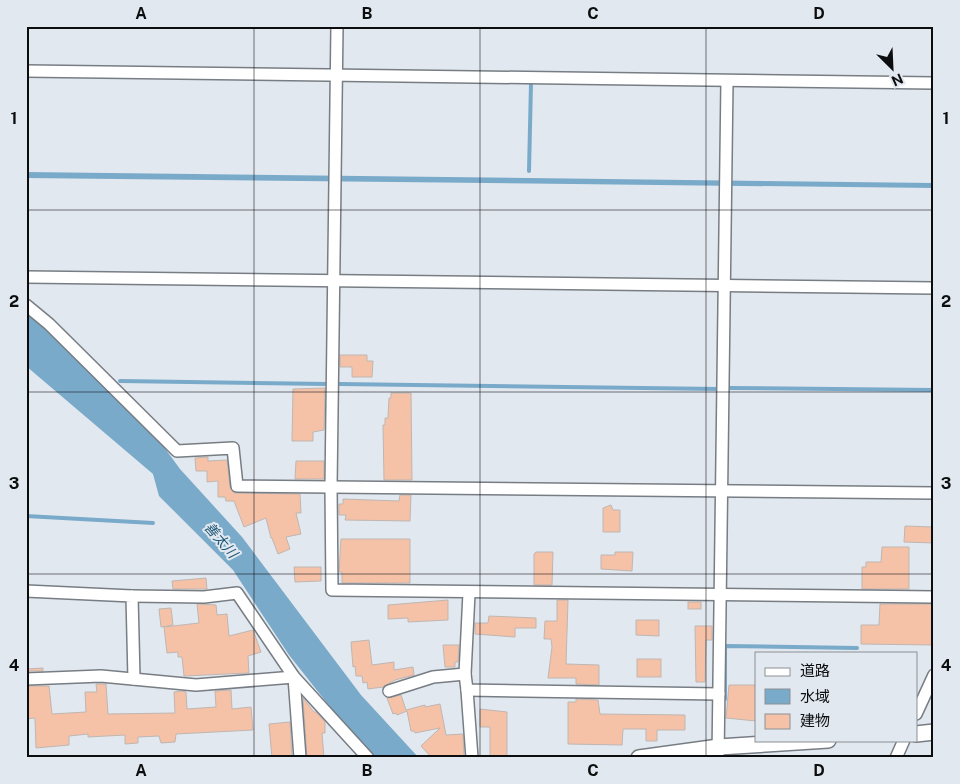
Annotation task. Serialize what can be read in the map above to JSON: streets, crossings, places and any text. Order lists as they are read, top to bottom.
{
  "water": ["善太川"],
  "legend": ["道路", "水域", "建物"],
  "north": "bottom right",
  "grid": {
    "columns": [
      "A",
      "B",
      "C",
      "D"
    ],
    "rows": [
      "1",
      "2",
      "3",
      "4"
    ]
  }
}
